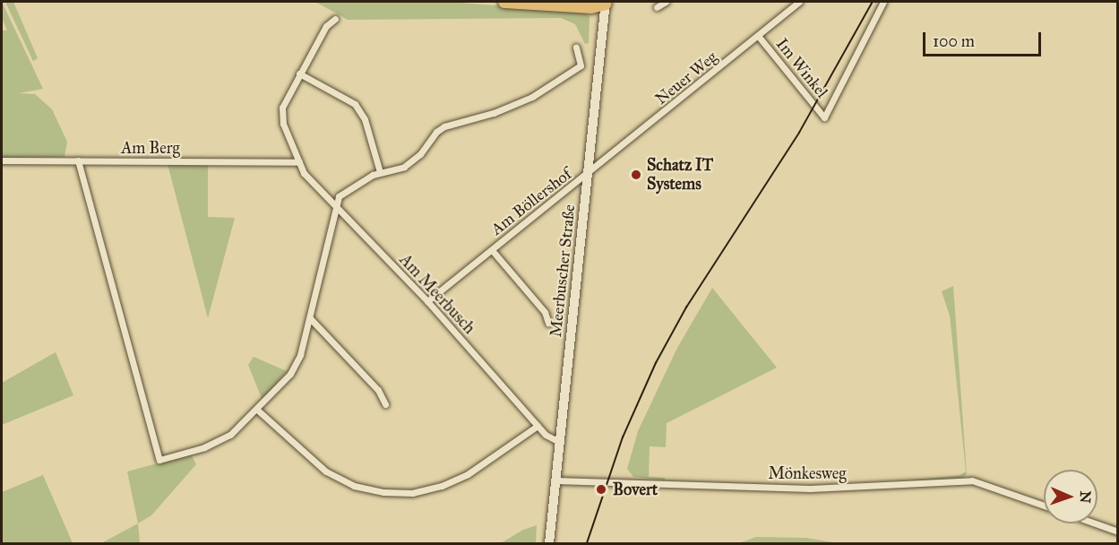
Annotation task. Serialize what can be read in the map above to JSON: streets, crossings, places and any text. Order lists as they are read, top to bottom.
{
  "streets": {
    "main road": ["Meerbuscher Straße"],
    "street": [
      "Im Winkel",
      "Neuer Weg",
      "Am Berg",
      "Am Böllershof",
      "Am Meerbusch",
      "Mönkesweg"
    ]
  },
  "crossings": [
    ["Im Winkel", "Neuer Weg"],
    ["Neuer Weg", "Am Böllershof"],
    ["Neuer Weg", "Meerbuscher Straße"],
    ["Am Berg", "Am Meerbusch"],
    ["Am Böllershof", "Meerbuscher Straße"],
    ["Am Böllershof", "Am Meerbusch"],
    ["Meerbuscher Straße", "Am Meerbusch"],
    ["Meerbuscher Straße", "Mönkesweg"]
  ],
  "places": ["Schatz IT Systems", "Bovert"],
  "scale_bar": "100 m",
  "north": "right"
}
